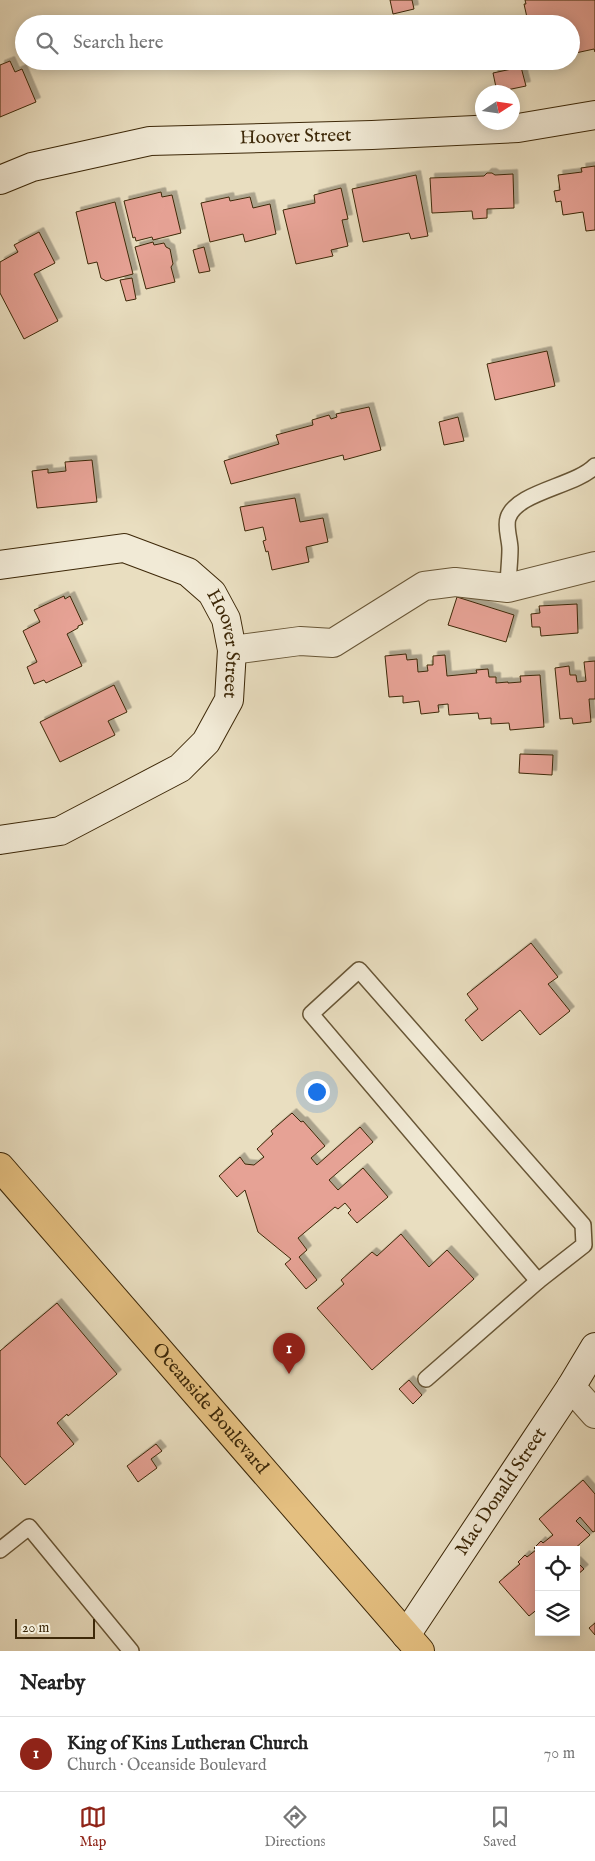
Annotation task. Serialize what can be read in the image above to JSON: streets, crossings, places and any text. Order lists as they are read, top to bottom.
{
  "streets": {
    "main road": ["Oceanside Boulevard"],
    "street": ["Hoover Street", "Mac Donald Street"]
  },
  "crossings": [
    ["Oceanside Boulevard", "Mac Donald Street"]
  ],
  "scale_bar": "20 m",
  "north": "right",
  "page": {
    "search": "Search here",
    "pins": "1",
    "scale": "20 m",
    "heading": "Nearby",
    "list": [
      {
        "mark": "1",
        "name": "King of Kins Lutheran Church",
        "note": "Church · Oceanside Boulevard",
        "value": "70 m"
      }
    ],
    "nav": ["Map", "Directions", "Saved"]
  }
}
